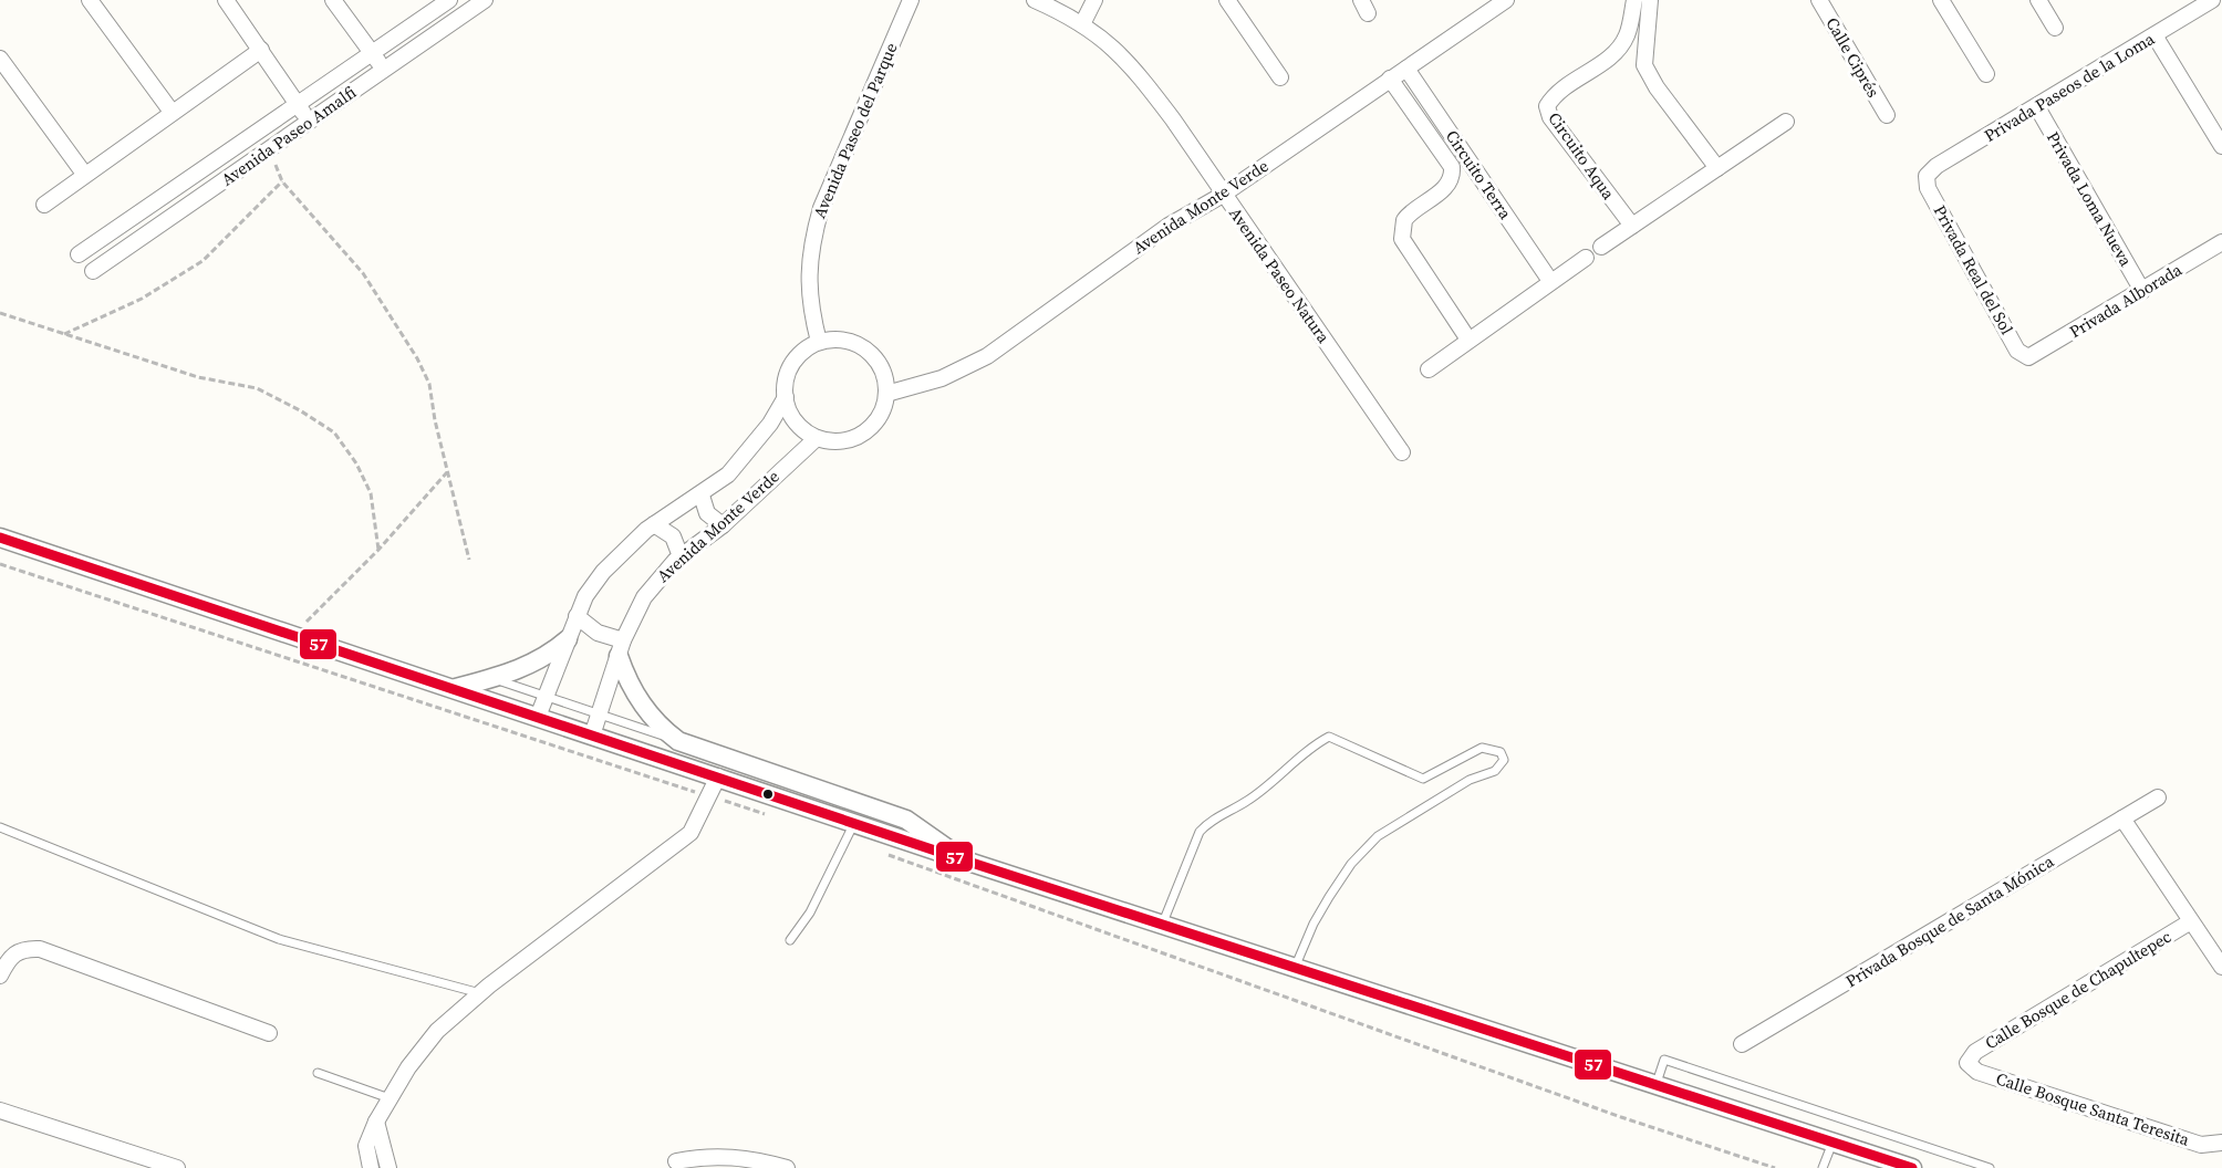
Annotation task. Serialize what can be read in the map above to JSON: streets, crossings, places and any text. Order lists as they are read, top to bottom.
{
  "streets": {
    "street": [
      "Calle Ciprés",
      "Privada Paseos de la Loma",
      "Avenida Paseo del Parque",
      "Avenida Paseo Amalfi",
      "Circuito Aqua",
      "Circuito Terra",
      "Privada Loma Nueva",
      "Avenida Monte Verde",
      "Privada Real del Sol",
      "Avenida Paseo Natura",
      "Privada Alborada",
      "Privada Bosque de Santa Mónica",
      "Calle Bosque de Chapultepec",
      "Calle Bosque Santa Teresita"
    ]
  },
  "crossings": [
    ["Privada Paseos de la Loma", "Privada Loma Nueva"],
    ["Privada Paseos de la Loma", "Privada Real del Sol"],
    ["Avenida Paseo del Parque", "Avenida Monte Verde"],
    ["Circuito Terra", "Avenida Monte Verde"],
    ["Privada Loma Nueva", "Privada Alborada"],
    ["Avenida Monte Verde", "Avenida Paseo Natura"],
    ["Privada Real del Sol", "Privada Alborada"],
    ["Calle Bosque de Chapultepec", "Calle Bosque Santa Teresita"]
  ],
  "lines": ["transit line 57"]
}
